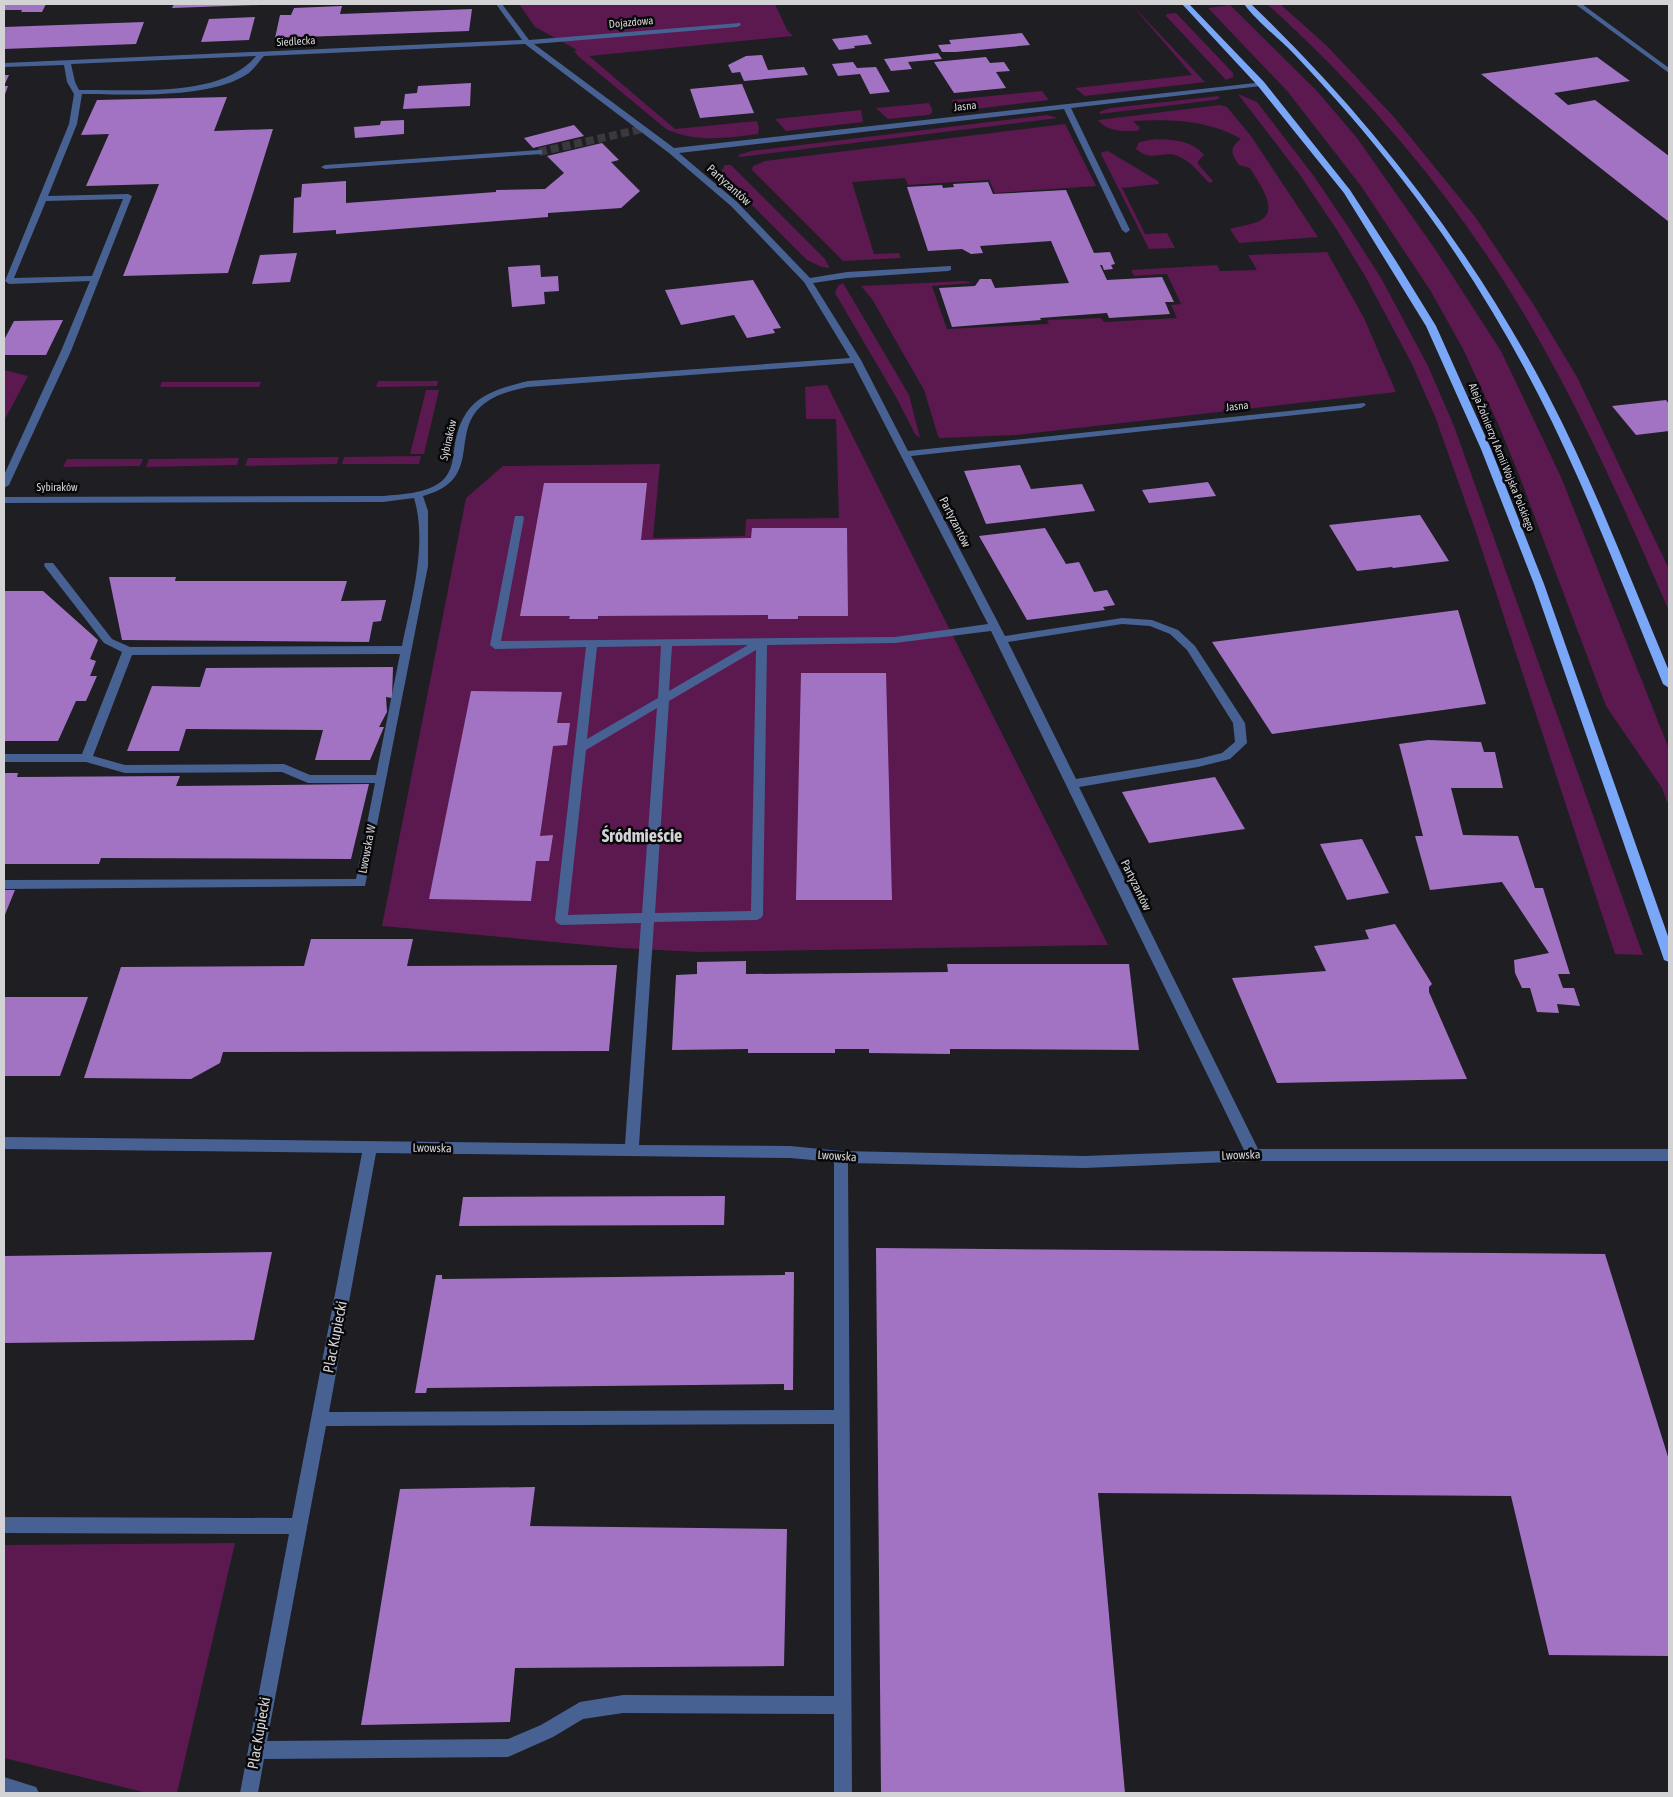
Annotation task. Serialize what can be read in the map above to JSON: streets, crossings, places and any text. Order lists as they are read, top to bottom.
{
  "streets": {
    "main road": ["Aleja Żołnierzy I Armii Wojska Polskiego"],
    "street": [
      "Dojazdowa",
      "Siedlecka",
      "Jasna",
      "Partyzantów",
      "Sybiraków",
      "Lwowska W",
      "Lwowska",
      "Plac Kupiecki"
    ]
  },
  "crossings": [
    ["Dojazdowa", "Siedlecka"],
    ["Dojazdowa", "Partyzantów"],
    ["Siedlecka", "Partyzantów"],
    ["Jasna", "Partyzantów"],
    ["Jasna", "Aleja Żołnierzy I Armii Wojska Polskiego"],
    ["Partyzantów", "Sybiraków"],
    ["Partyzantów", "Lwowska"],
    ["Sybiraków", "Lwowska W"],
    ["Lwowska", "Plac Kupiecki"]
  ],
  "districts": ["Śródmieście"]
}
